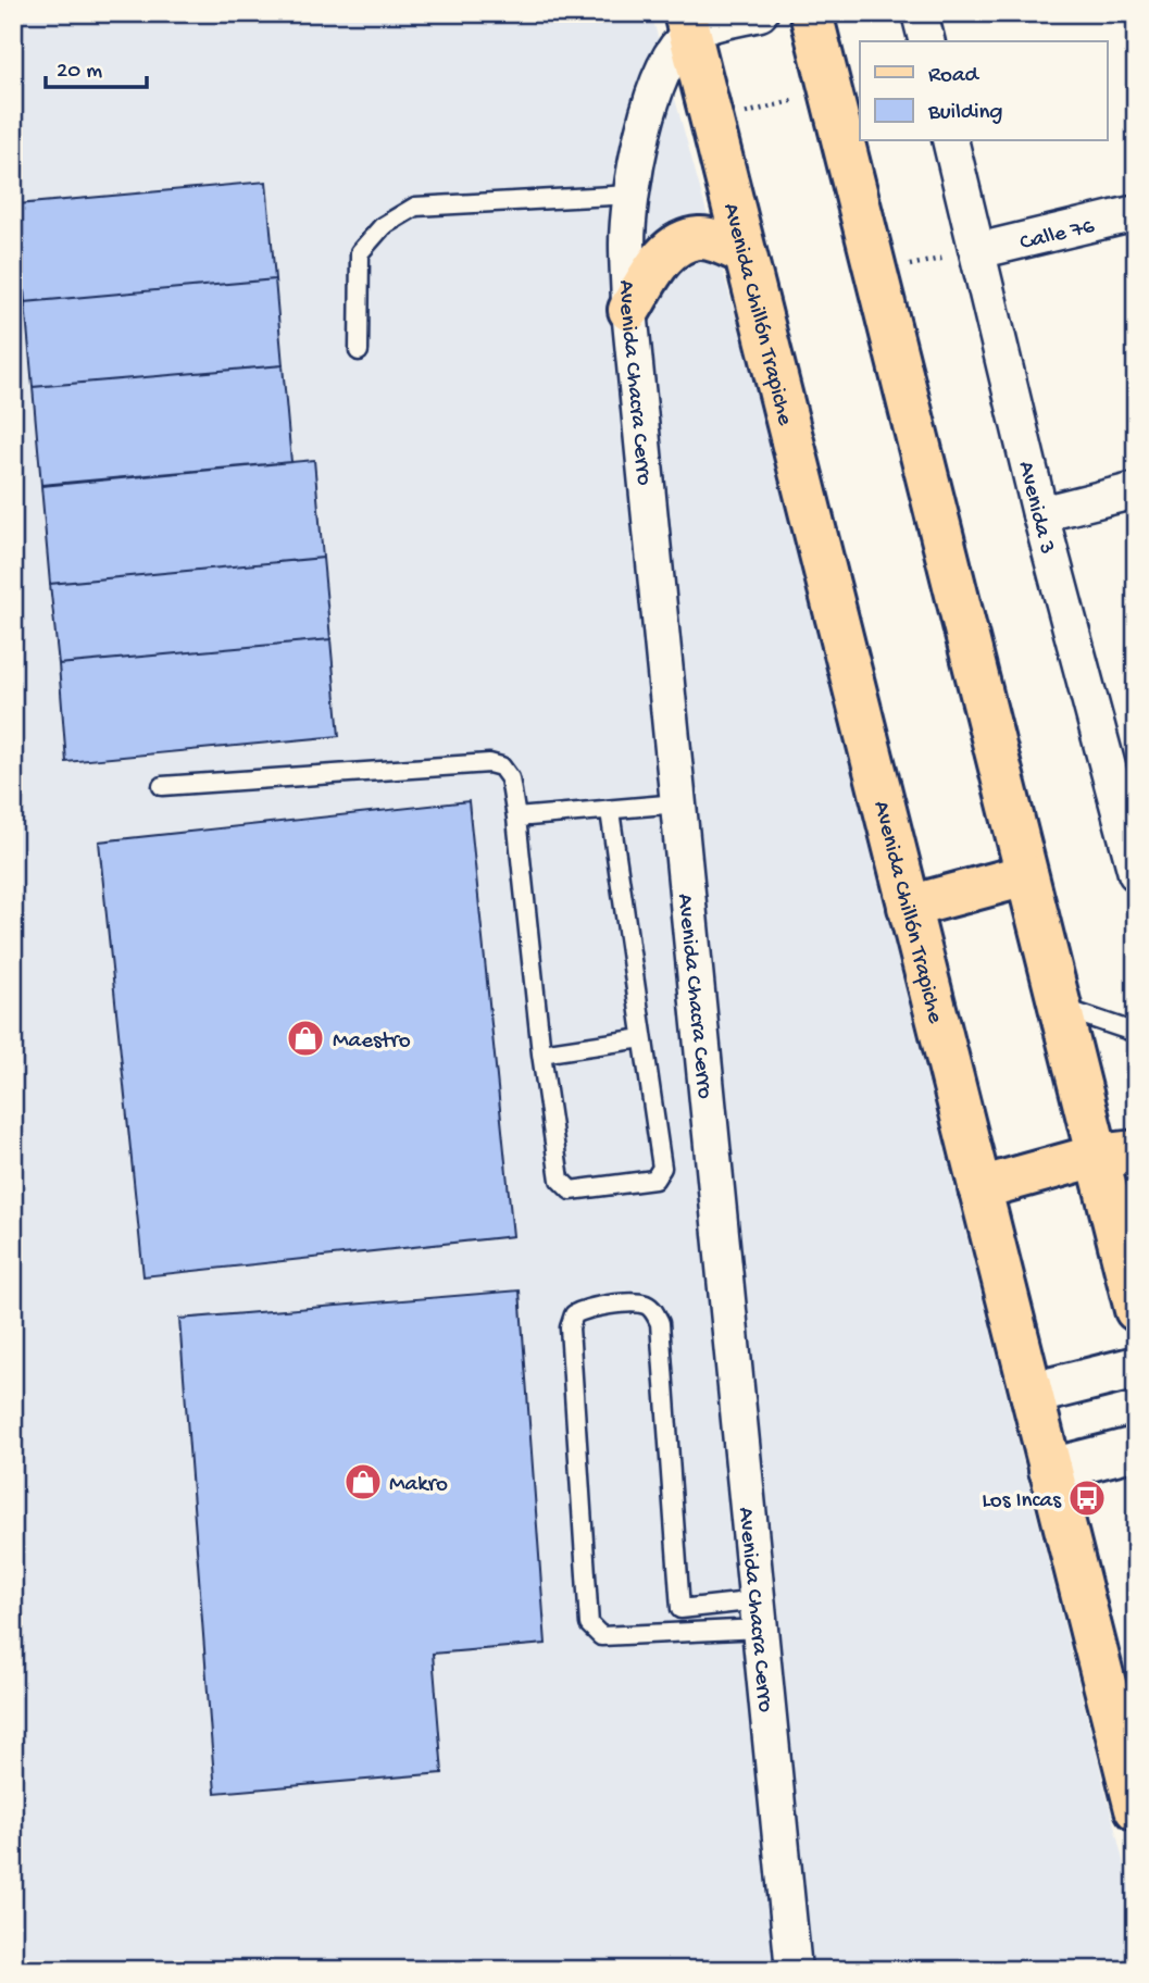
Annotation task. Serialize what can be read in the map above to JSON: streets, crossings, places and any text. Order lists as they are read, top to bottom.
{
  "streets": {
    "main road": ["Avenida Chillón Trapiche"],
    "street": ["Calle 76", "Avenida Chacra Cerro", "Avenida 3"]
  },
  "crossings": [
    ["Calle 76", "Avenida 3"],
    ["Avenida Chillón Trapiche", "Avenida Chacra Cerro"]
  ],
  "places": {
    "shop": ["Maestro", "Makro"],
    "bus stop": ["Los Incas"]
  },
  "legend": ["Road", "Building"],
  "scale_bar": "20 m"
}
